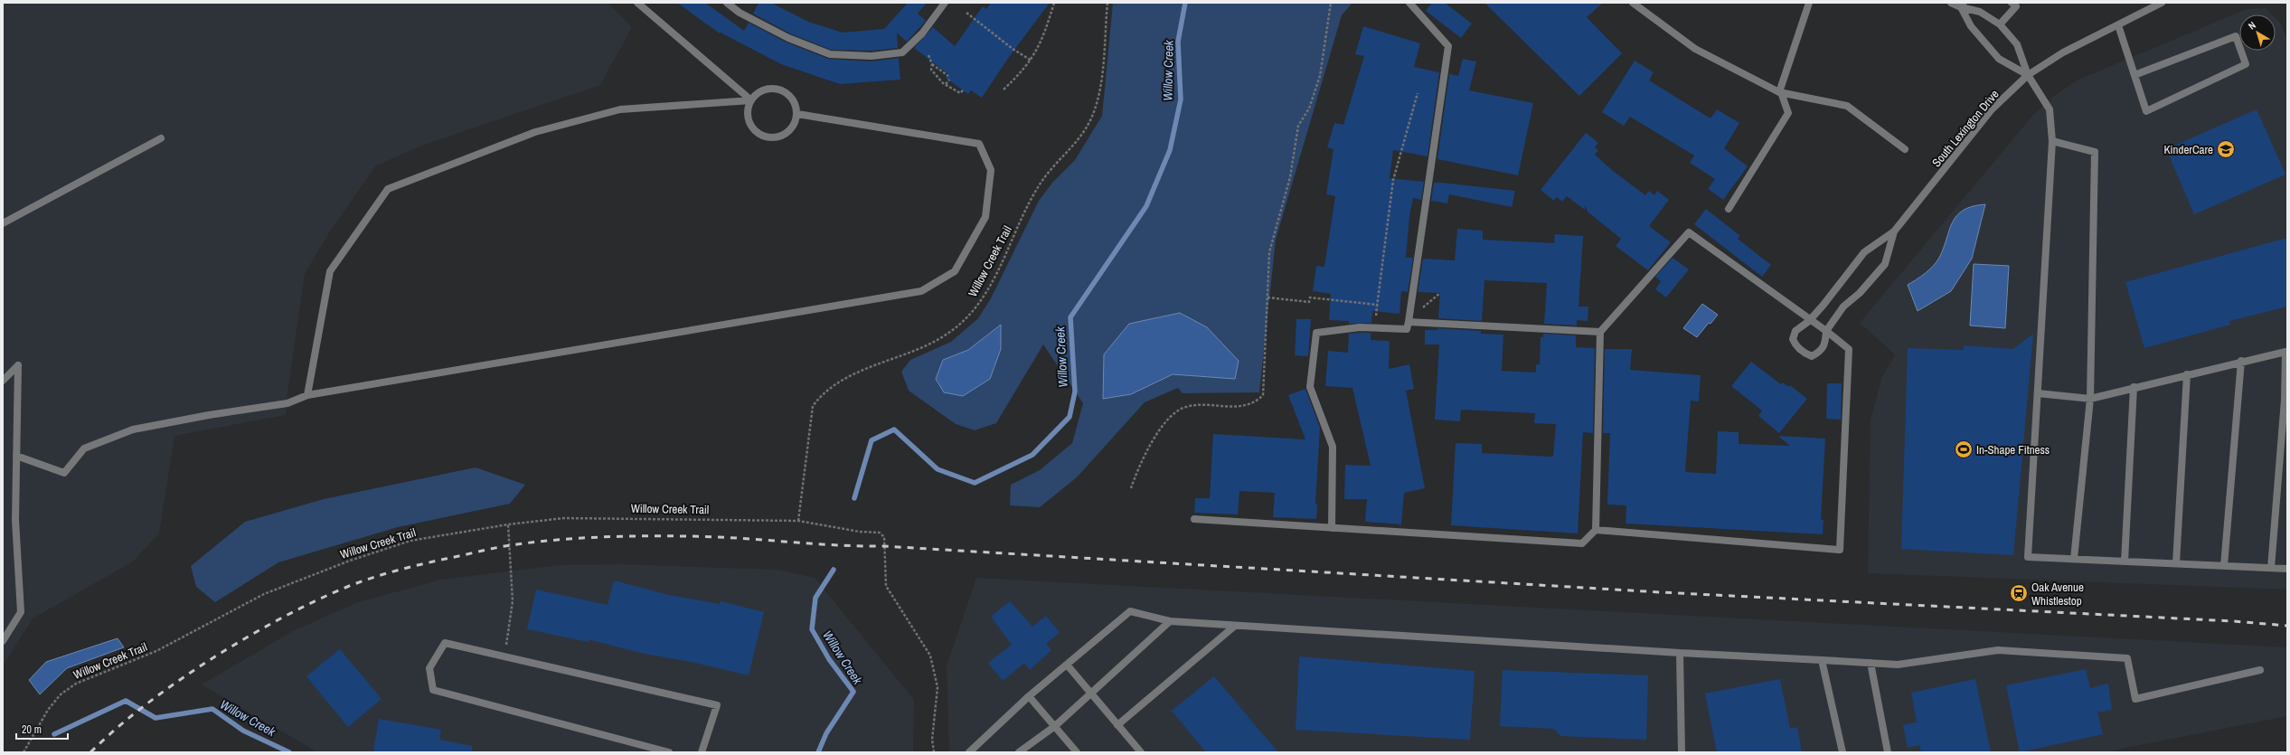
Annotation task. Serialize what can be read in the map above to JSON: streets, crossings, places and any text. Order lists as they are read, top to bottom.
{
  "streets": {
    "street": ["South Lexington Drive"],
    "path": ["Willow Creek Trail"]
  },
  "water": ["Willow Creek"],
  "places": {
    "school or university": ["KinderCare"],
    "sports": ["In-Shape Fitness"],
    "station": ["Oak Avenue Whistlestop"]
  },
  "scale_bar": "20 m",
  "north": "top left"
}
